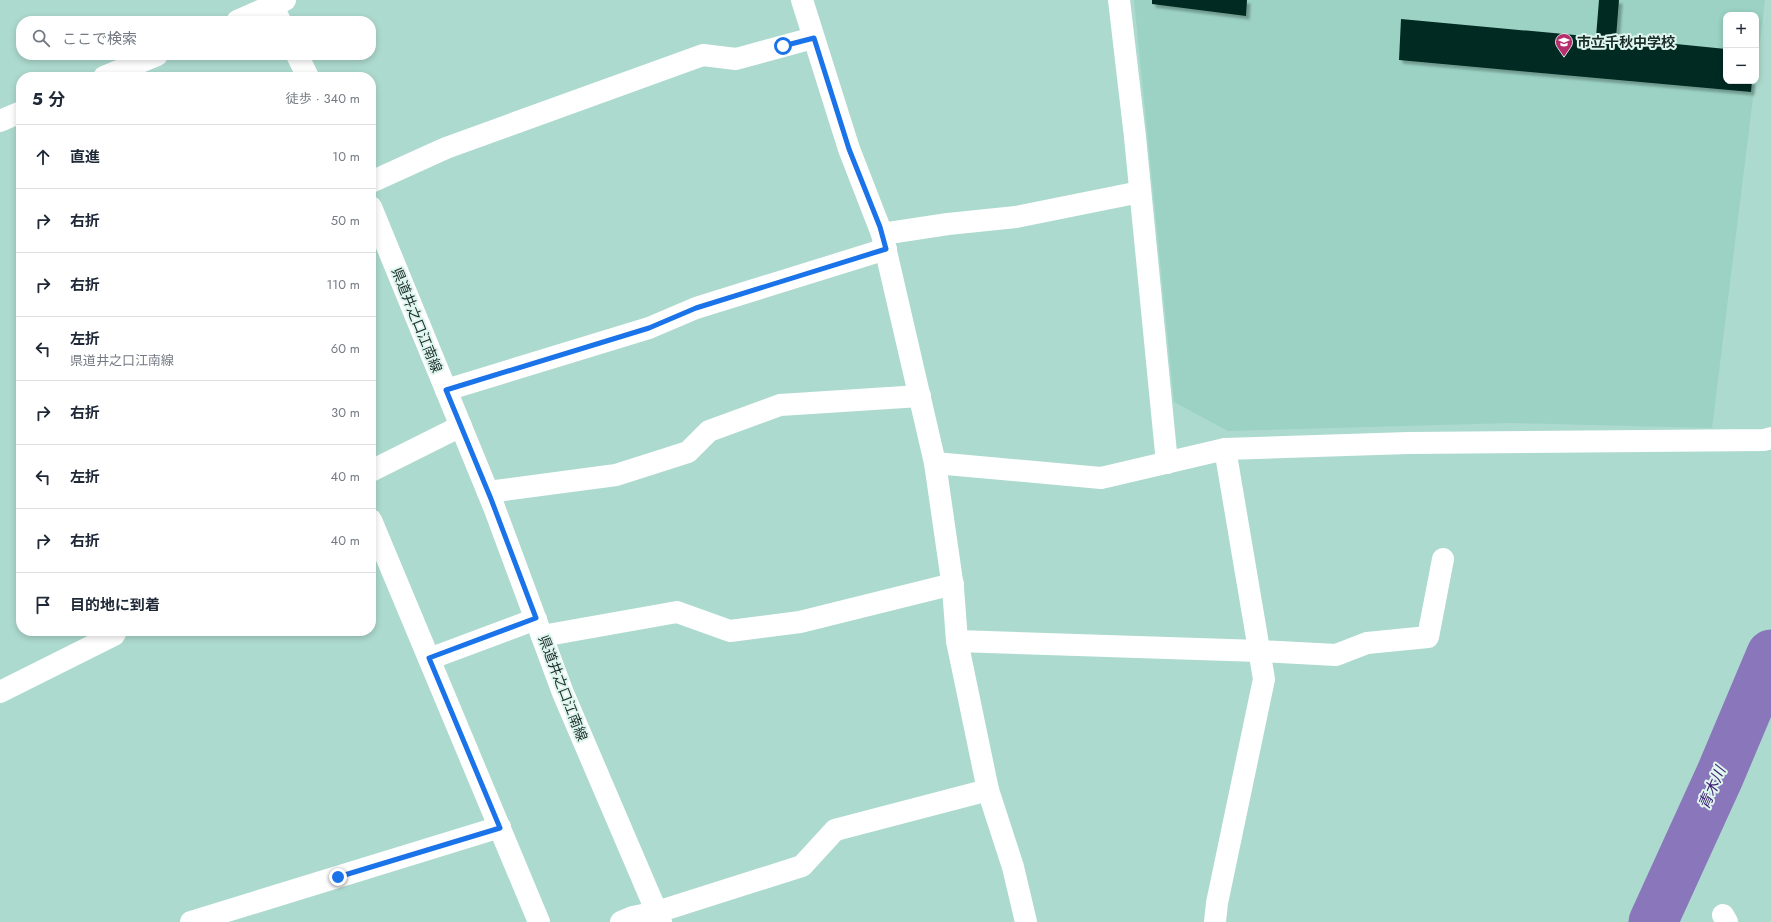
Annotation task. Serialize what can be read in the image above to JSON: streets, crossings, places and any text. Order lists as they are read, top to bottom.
{
  "streets": {
    "street": ["県道井之口江南線"]
  },
  "water": ["青木川"],
  "places": {
    "school or university": ["市立千秋中学校"]
  },
  "page": {
    "map_buttons": ["+", "−"],
    "search": "ここで検索",
    "heading": ["5 分", "徒歩 · 340 m"],
    "list": [
      ["直進", "10 m"],
      ["右折", "50 m"],
      ["右折", "110 m"],
      ["左折", "県道井之口江南線", "60 m"],
      ["右折", "30 m"],
      ["左折", "40 m"],
      ["右折", "40 m"],
      "目的地に到着"
    ]
  }
}
